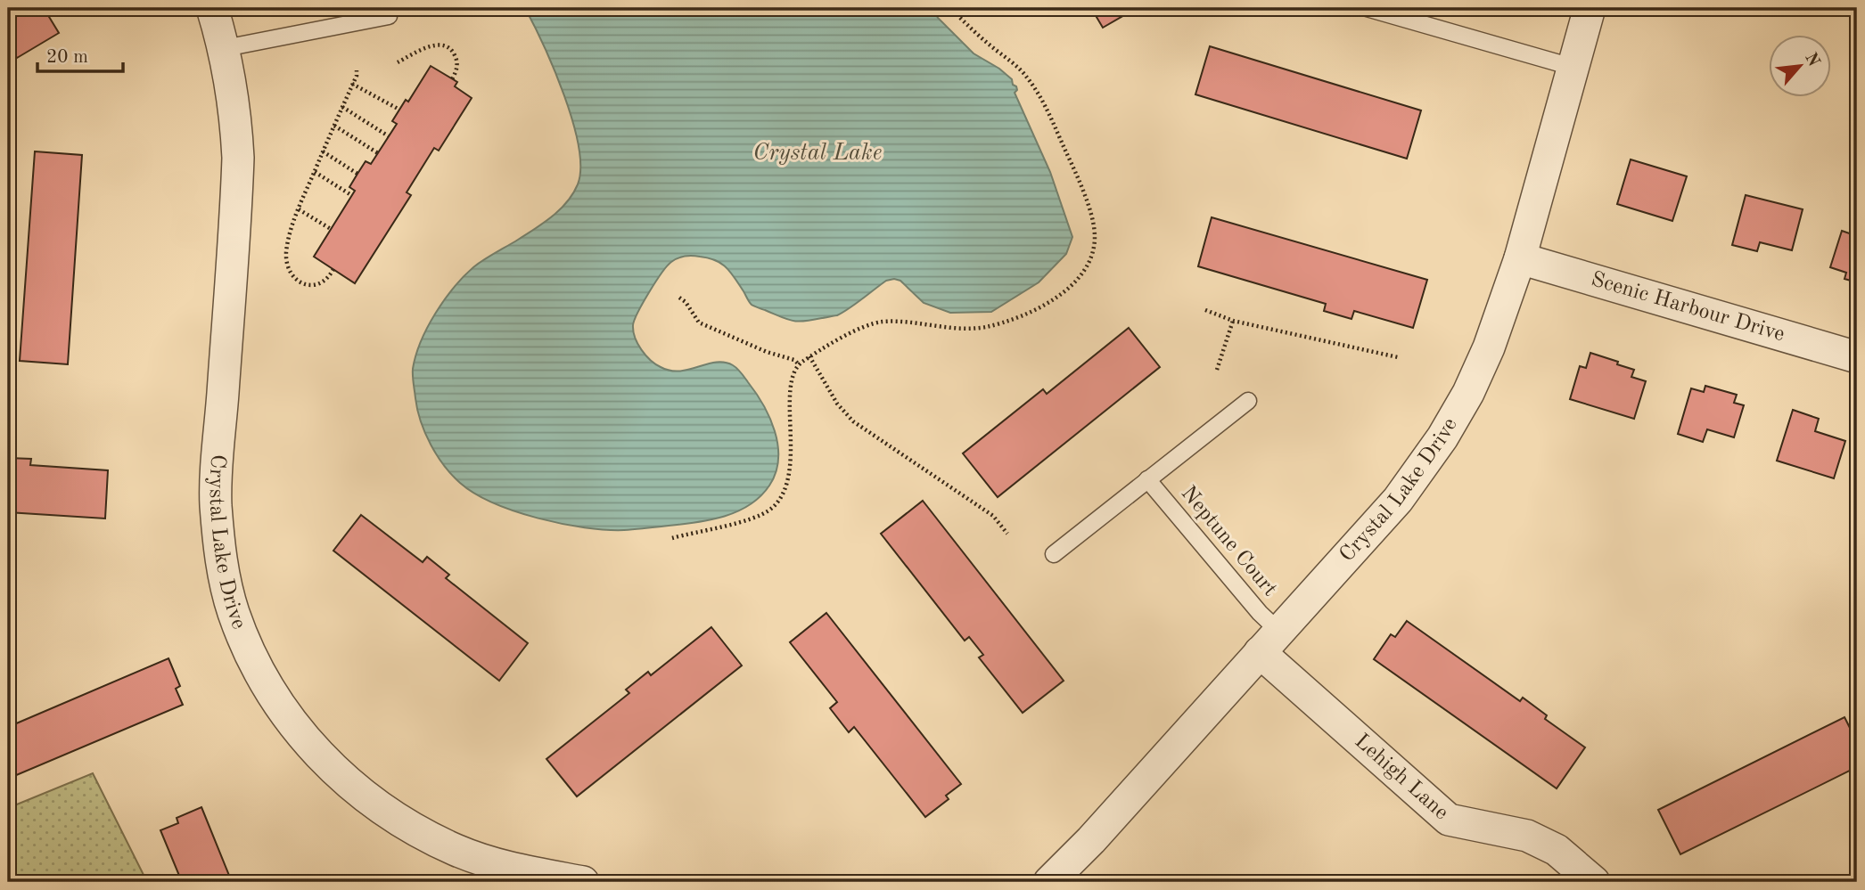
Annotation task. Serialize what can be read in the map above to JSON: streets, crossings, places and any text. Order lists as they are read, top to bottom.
{
  "streets": {
    "street": ["Scenic Harbour Drive", "Crystal Lake Drive", "Lehigh Lane"],
    "lane": ["Neptune Court"]
  },
  "crossings": [
    ["Scenic Harbour Drive", "Crystal Lake Drive"],
    ["Crystal Lake Drive", "Neptune Court"],
    ["Crystal Lake Drive", "Lehigh Lane"],
    ["Neptune Court", "Lehigh Lane"]
  ],
  "water": ["Crystal Lake"],
  "scale_bar": "20 m",
  "north": "top right"
}
